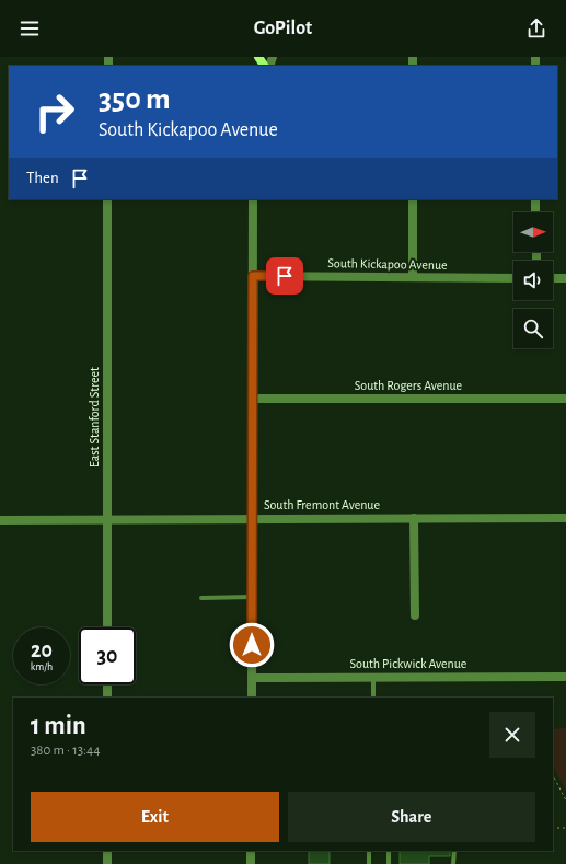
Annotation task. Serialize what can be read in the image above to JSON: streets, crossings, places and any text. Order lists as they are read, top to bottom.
{
  "streets": {
    "street": [
      "South Kickapoo Avenue",
      "South Rogers Avenue",
      "East Stanford Street",
      "South Fremont Avenue",
      "South Pickwick Avenue"
    ]
  },
  "crossings": [
    ["East Stanford Street", "South Fremont Avenue"]
  ],
  "north": "right",
  "page": {
    "header": "GoPilot",
    "turn": ["350 m", "South Kickapoo Avenue"],
    "then": "Then",
    "speed": "20 km/h",
    "limit": "30",
    "heading": ["1 min", "380 m · 13:44"],
    "buttons": ["Exit", "Share"]
  }
}
